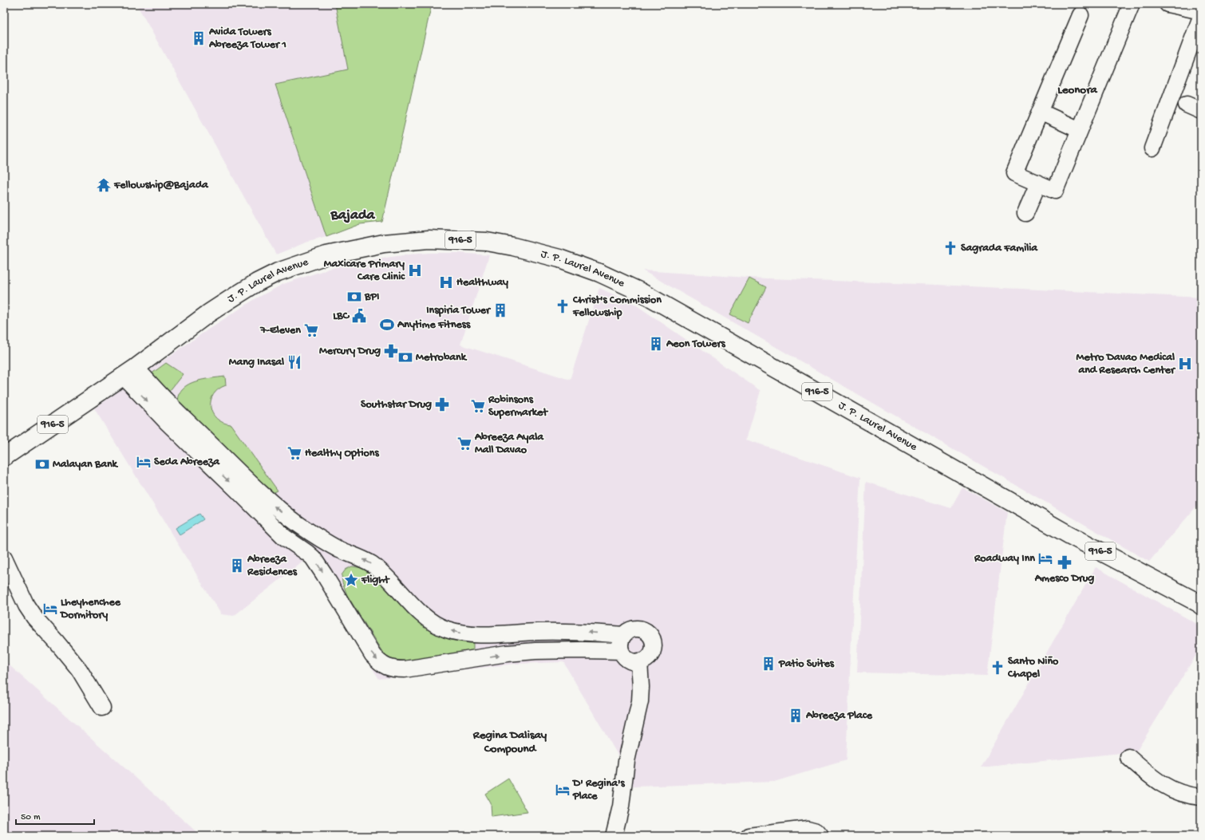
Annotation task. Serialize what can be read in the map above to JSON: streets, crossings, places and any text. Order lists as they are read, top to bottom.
{
  "streets": {
    "main road": ["916-5", "J. P. Laurel Avenue"]
  },
  "districts": ["Leonora", "Bajada", "Regina Dalisay Compound"],
  "places": {
    "building": [
      "Avida Towers Abreeza Tower 1",
      "Inspiria Tower",
      "Aeon Towers",
      "Abreeza Residences",
      "Patio Suites",
      "Abreeza Place"
    ],
    "temple": ["Fellowship@Bajada"],
    "church": ["Sagrada Familia", "Christ's Commission Fellowship", "Santo Niño Chapel"],
    "hospital": ["Maxicare Primary Care Clinic", "Healthway", "Metro Davao Medical and Research Center"],
    "bank": ["BPI", "Metrobank", "Malayan Bank"],
    "public building": ["LBC"],
    "sports": ["Anytime Fitness"],
    "supermarket": [
      "7-Eleven",
      "Robinsons Supermarket",
      "Abreeza Ayala Mall Davao",
      "Healthy Options"
    ],
    "pharmacy": ["Mercury Drug", "Southstar Drug", "Amesco Drug"],
    "restaurant": ["Mang Inasal"],
    "hotel": [
      "Seda Abreeza",
      "Roadway Inn",
      "Lheyhenchee Dormitory",
      "D' Regina's Place"
    ],
    "place": ["Flight"]
  },
  "scale_bar": "50 m"
}
